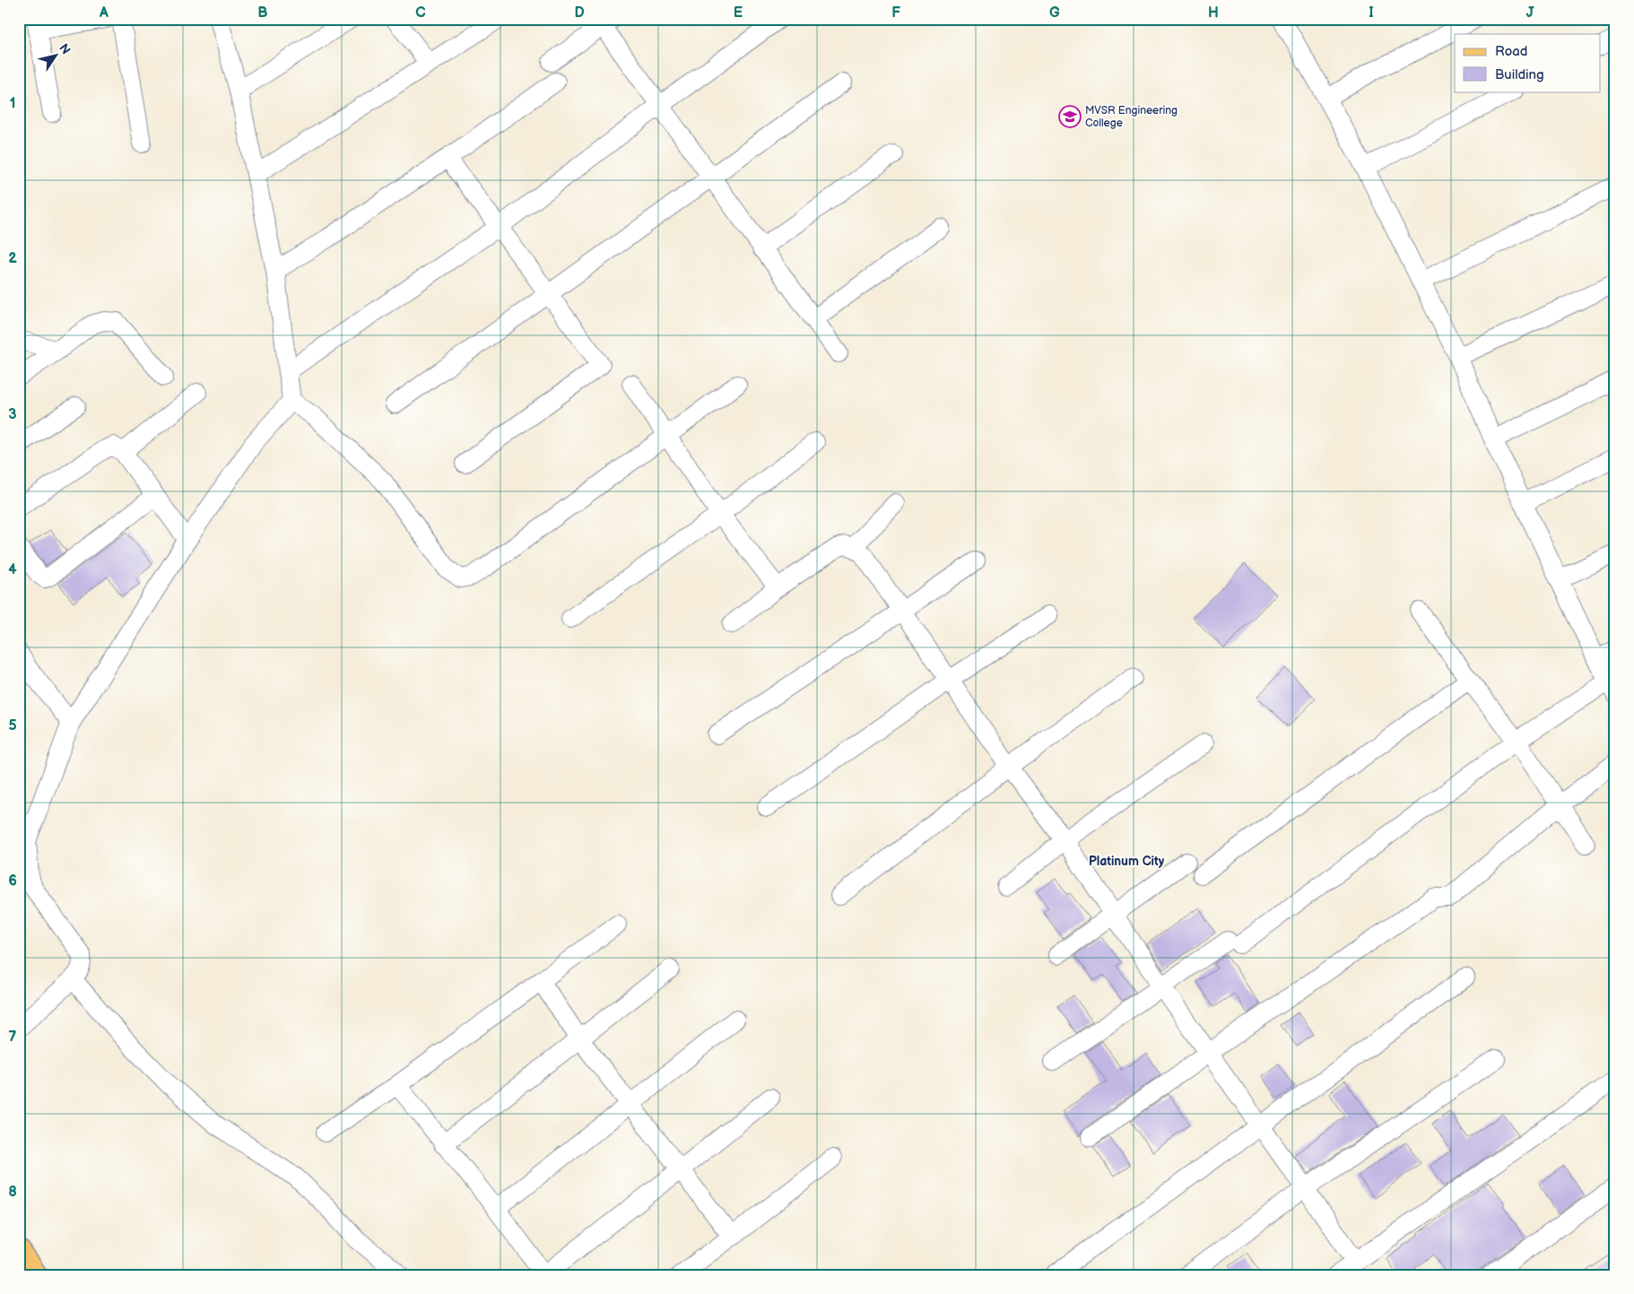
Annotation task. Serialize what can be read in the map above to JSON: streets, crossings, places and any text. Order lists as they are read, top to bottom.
{
  "districts": ["Platinum City"],
  "places": {
    "school or university": ["MVSR Engineering College"]
  },
  "legend": ["Road", "Building"],
  "north": "top right",
  "grid": {
    "columns": [
      "A",
      "B",
      "C",
      "D",
      "E",
      "F",
      "G",
      "H",
      "I",
      "J"
    ],
    "rows": [
      "1",
      "2",
      "3",
      "4",
      "5",
      "6",
      "7",
      "8"
    ]
  }
}
